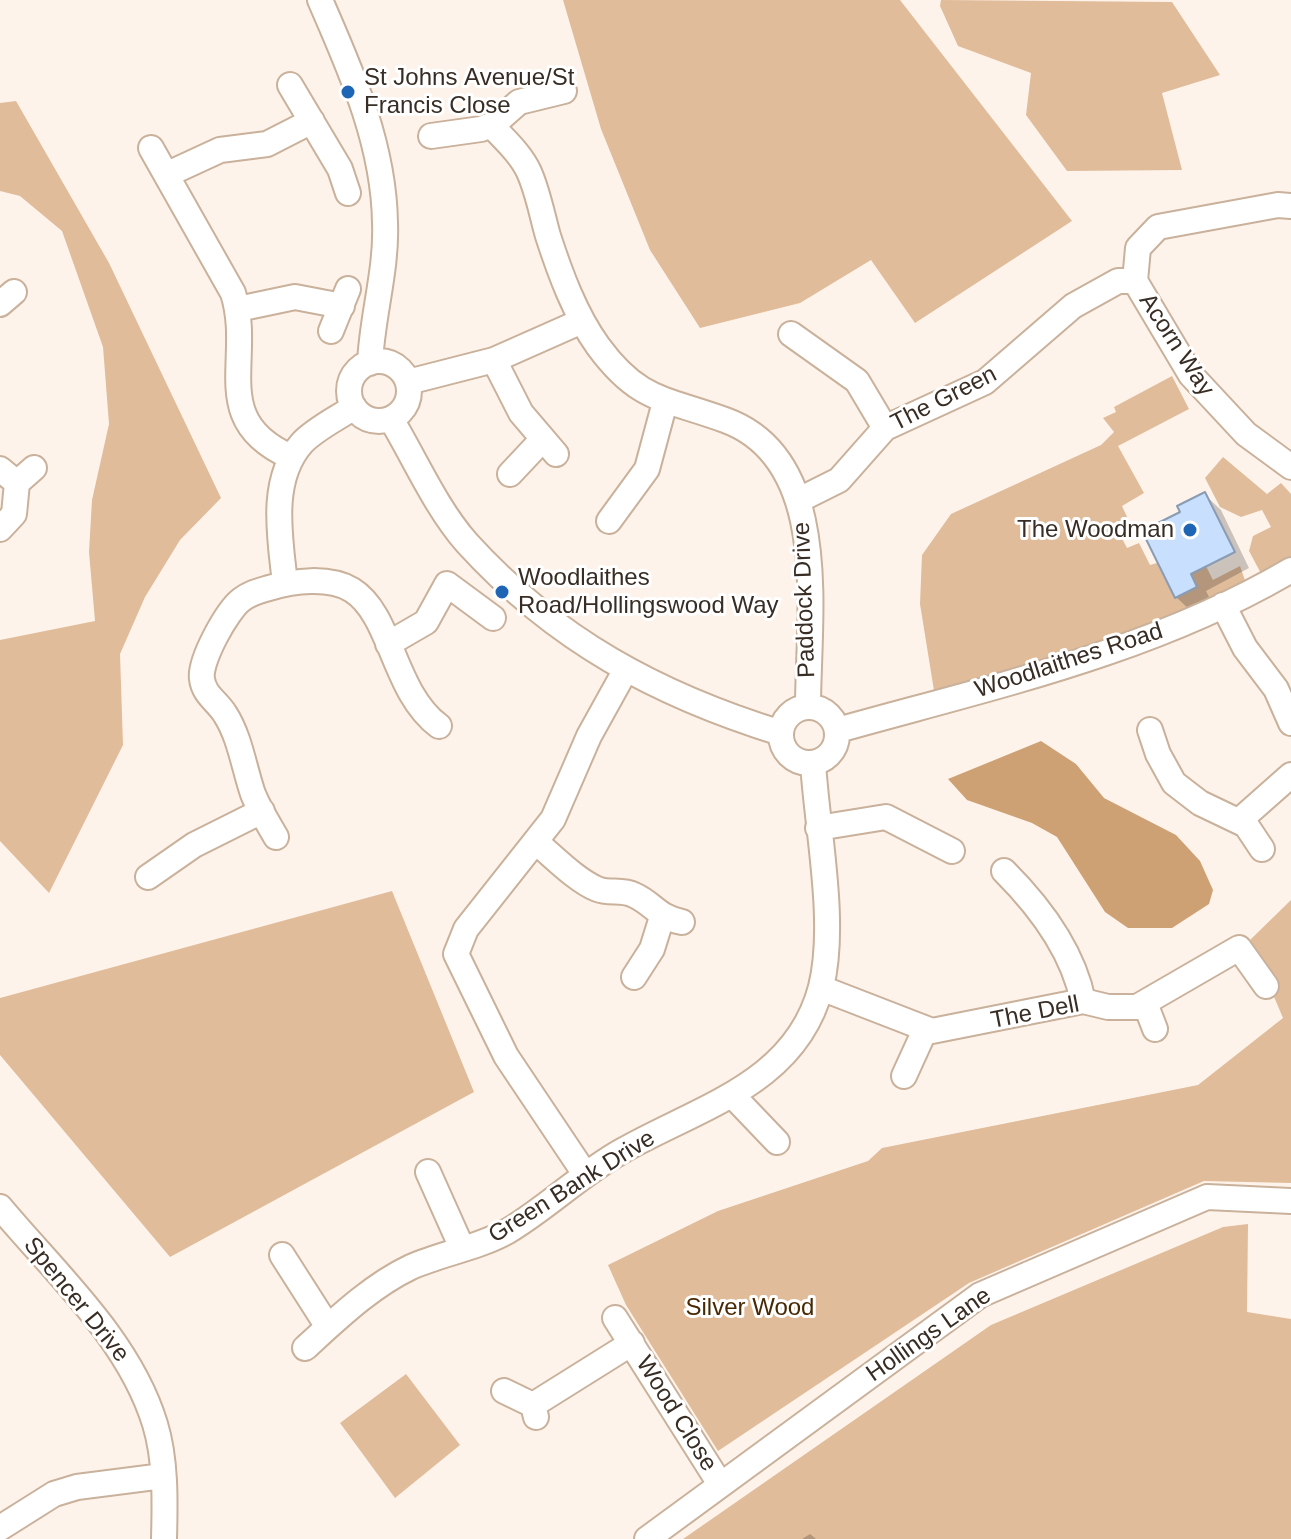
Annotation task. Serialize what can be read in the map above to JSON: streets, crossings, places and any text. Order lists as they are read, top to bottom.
{
  "streets": {
    "street": [
      "Acorn Way",
      "The Green",
      "Paddock Drive",
      "Woodlaithes Road",
      "The Dell",
      "Green Bank Drive",
      "Spencer Drive",
      "Hollings Lane",
      "Wood Close"
    ]
  },
  "crossings": [
    ["Acorn Way", "The Green"],
    ["The Green", "Paddock Drive"],
    ["Paddock Drive", "Woodlaithes Road"],
    ["Paddock Drive", "Green Bank Drive"],
    ["Woodlaithes Road", "Green Bank Drive"],
    ["The Dell", "Green Bank Drive"],
    ["Hollings Lane", "Wood Close"]
  ],
  "parks": ["Silver Wood"],
  "places": ["St Johns Avenue/St Francis Close", "The Woodman", "Woodlaithes Road/Hollingswood Way"]
}
